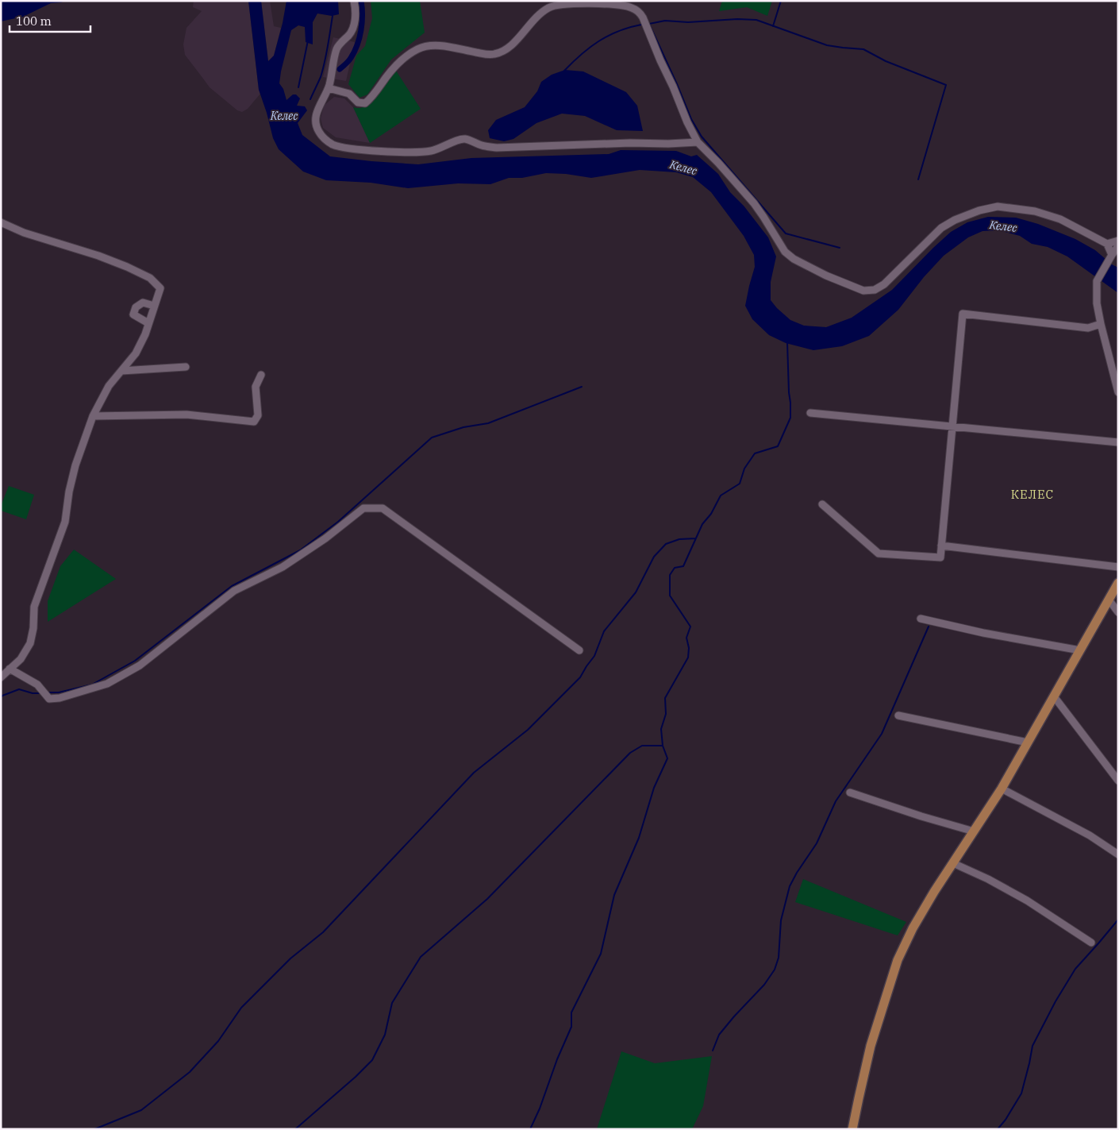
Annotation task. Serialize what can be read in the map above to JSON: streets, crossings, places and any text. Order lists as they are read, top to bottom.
{
  "districts": ["КЕЛЕС"],
  "water": ["Келес"],
  "scale_bar": "100 m"
}
